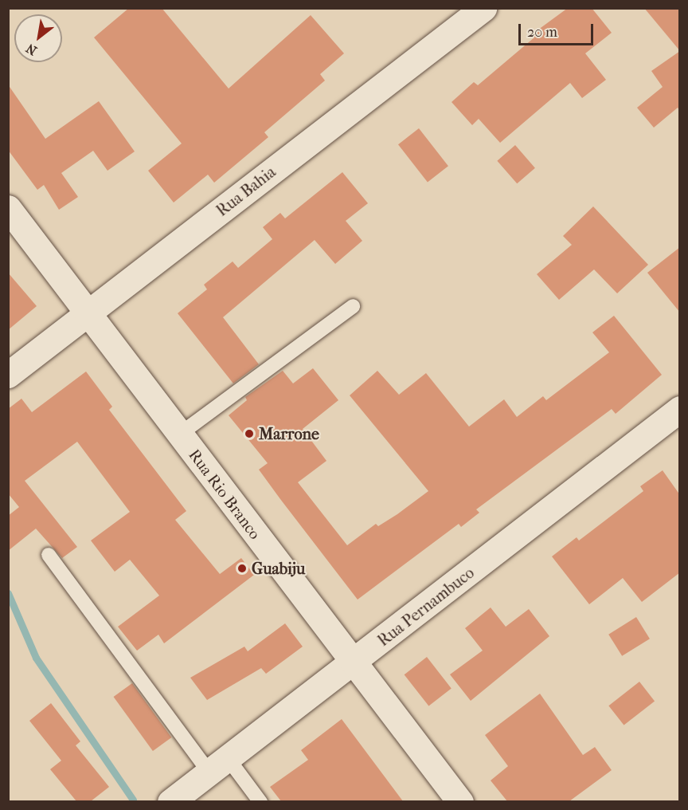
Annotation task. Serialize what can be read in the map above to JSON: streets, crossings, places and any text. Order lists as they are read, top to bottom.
{
  "streets": {
    "street": ["Rua Bahia", "Rua Rio Branco", "Rua Pernambuco"]
  },
  "crossings": [
    ["Rua Bahia", "Rua Rio Branco"],
    ["Rua Rio Branco", "Rua Pernambuco"]
  ],
  "places": ["Marrone", "Guabiju"],
  "scale_bar": "20 m",
  "north": "bottom left"
}
